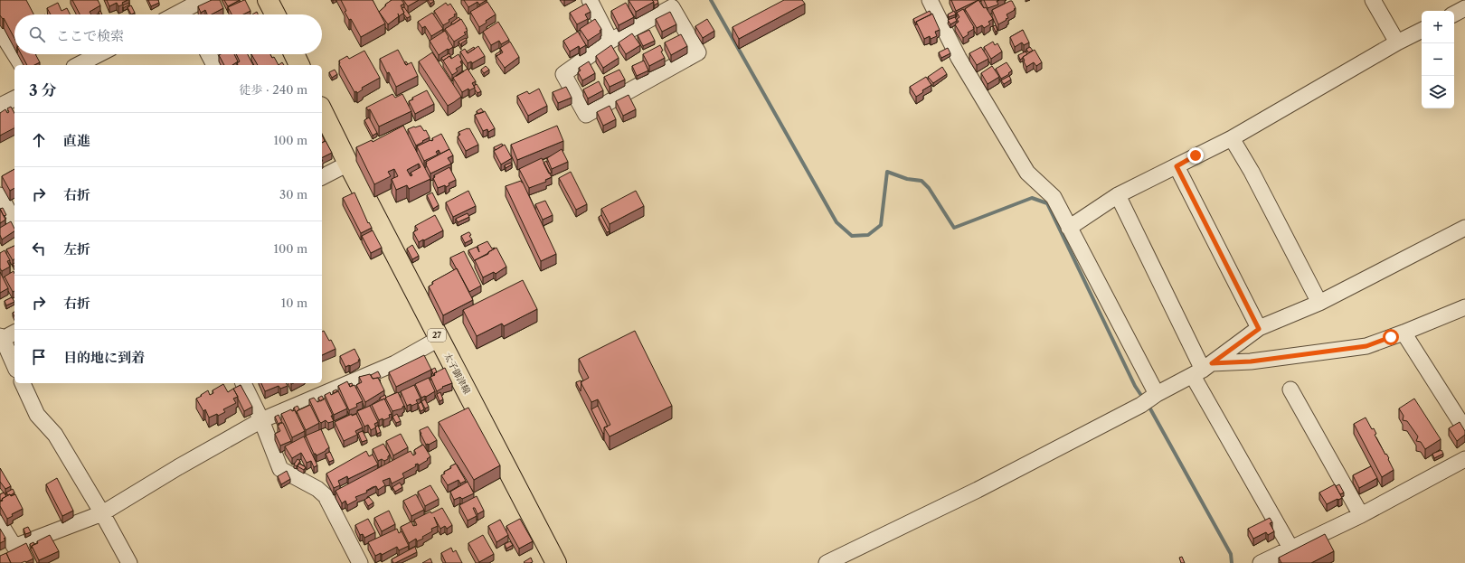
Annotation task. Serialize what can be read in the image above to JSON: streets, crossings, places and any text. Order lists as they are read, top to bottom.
{
  "streets": {
    "main road": ["27", "太子御津線"]
  },
  "page": {
    "map_buttons": ["+", "−"],
    "search": "ここで検索",
    "heading": ["3 分", "徒歩 · 240 m"],
    "list": [
      ["直進", "100 m"],
      ["右折", "30 m"],
      ["左折", "100 m"],
      ["右折", "10 m"],
      "目的地に到着"
    ]
  }
}
